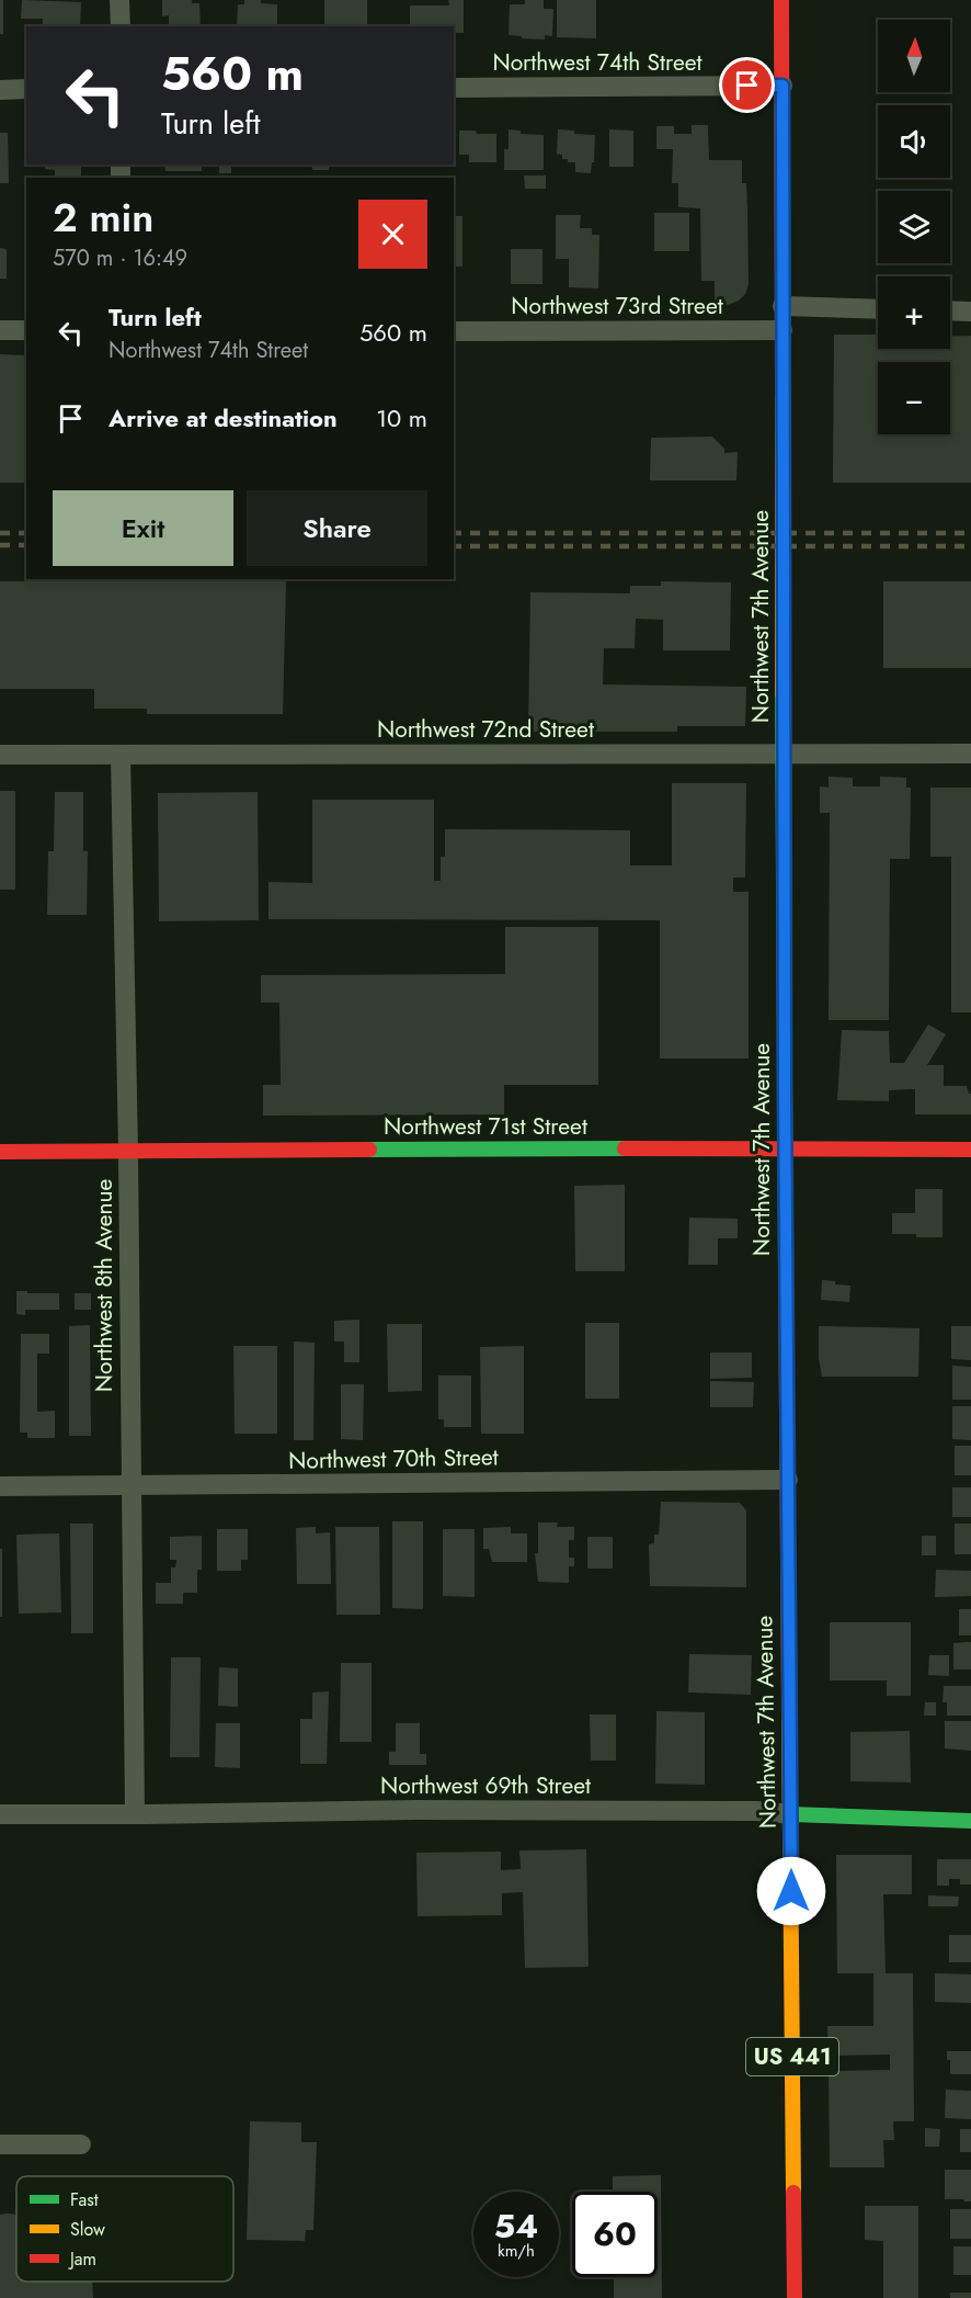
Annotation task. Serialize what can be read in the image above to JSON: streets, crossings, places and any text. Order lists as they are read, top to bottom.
{
  "streets": {
    "main road": [
      "Northwest 7th Avenue",
      "Northwest 71st Street",
      "Northwest 69th Street",
      "US 441"
    ],
    "street": [
      "Northwest 74th Street",
      "Northwest 73rd Street",
      "Northwest 72nd Street",
      "Northwest 8th Avenue",
      "Northwest 70th Street"
    ]
  },
  "crossings": [
    ["Northwest 74th Street", "Northwest 7th Avenue"],
    ["Northwest 73rd Street", "Northwest 7th Avenue"],
    ["Northwest 7th Avenue", "Northwest 72nd Street"],
    ["Northwest 7th Avenue", "Northwest 71st Street"],
    ["Northwest 7th Avenue", "Northwest 70th Street"],
    ["Northwest 7th Avenue", "Northwest 69th Street"],
    ["Northwest 72nd Street", "Northwest 8th Avenue"],
    ["Northwest 71st Street", "Northwest 8th Avenue"],
    ["Northwest 8th Avenue", "Northwest 70th Street"],
    ["Northwest 8th Avenue", "Northwest 69th Street"]
  ],
  "legend": ["Fast", "Slow", "Jam"],
  "north": "top",
  "page": {
    "map_buttons": ["+", "−"],
    "turn": ["560 m", "Turn left"],
    "heading": ["2 min", "570 m · 16:49"],
    "list": [
      {
        "name": "Turn left",
        "note": "Northwest 74th Street",
        "value": "560 m"
      },
      {
        "name": "Arrive at destination",
        "value": "10 m"
      }
    ],
    "buttons": ["Exit", "Share"],
    "speed": "54 km/h",
    "limit": "60"
  }
}
